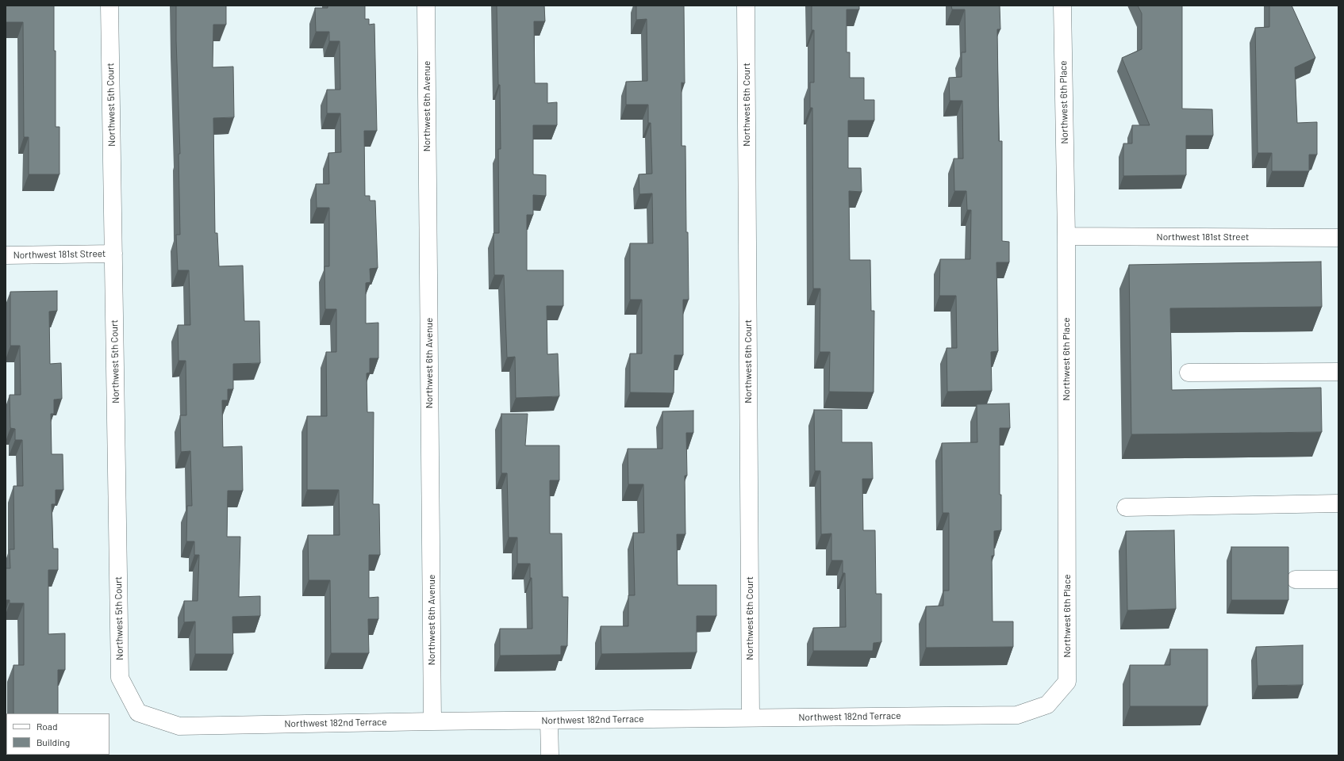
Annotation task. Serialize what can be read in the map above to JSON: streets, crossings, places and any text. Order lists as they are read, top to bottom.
{
  "streets": {
    "street": [
      "Northwest 6th Place",
      "Northwest 5th Court",
      "Northwest 6th Court",
      "Northwest 6th Avenue",
      "Northwest 181st Street",
      "Northwest 182nd Terrace"
    ]
  },
  "crossings": [
    ["Northwest 6th Place", "Northwest 181st Street"],
    ["Northwest 6th Place", "Northwest 182nd Terrace"],
    ["Northwest 5th Court", "Northwest 181st Street"],
    ["Northwest 5th Court", "Northwest 182nd Terrace"],
    ["Northwest 6th Court", "Northwest 182nd Terrace"],
    ["Northwest 6th Avenue", "Northwest 182nd Terrace"]
  ],
  "legend": ["Road", "Building"]
}
